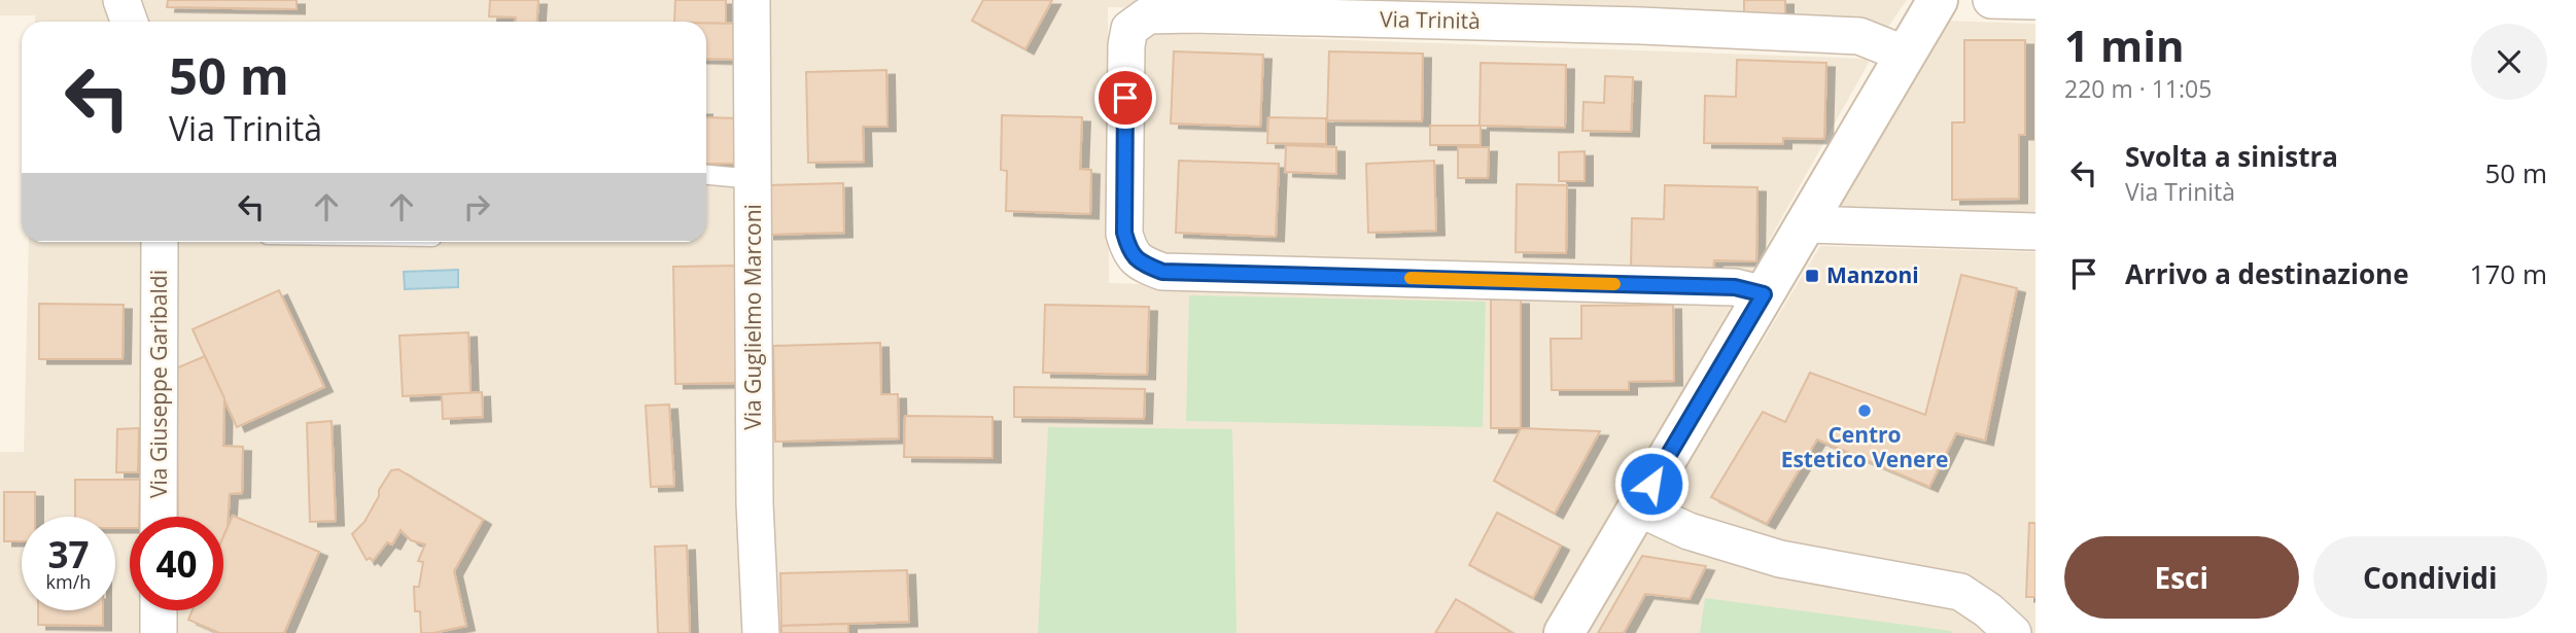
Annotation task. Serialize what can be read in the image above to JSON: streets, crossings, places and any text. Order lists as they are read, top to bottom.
{
  "streets": {
    "street": ["Via Trinità", "Via Guglielmo Marconi", "Via Giuseppe Garibaldi"]
  },
  "places": {
    "transit": ["Manzoni"],
    "other": ["Centro Estetico Venere"]
  },
  "page": {
    "heading": ["1 min", "220 m · 11:05"],
    "turn": ["50 m", "Via Trinità"],
    "list": [
      {
        "name": "Svolta a sinistra",
        "note": "Via Trinità",
        "value": "50 m"
      },
      {
        "name": "Arrivo a destinazione",
        "value": "170 m"
      }
    ],
    "speed": "37 km/h",
    "limit": "40",
    "buttons": ["Esci", "Condividi"]
  }
}
